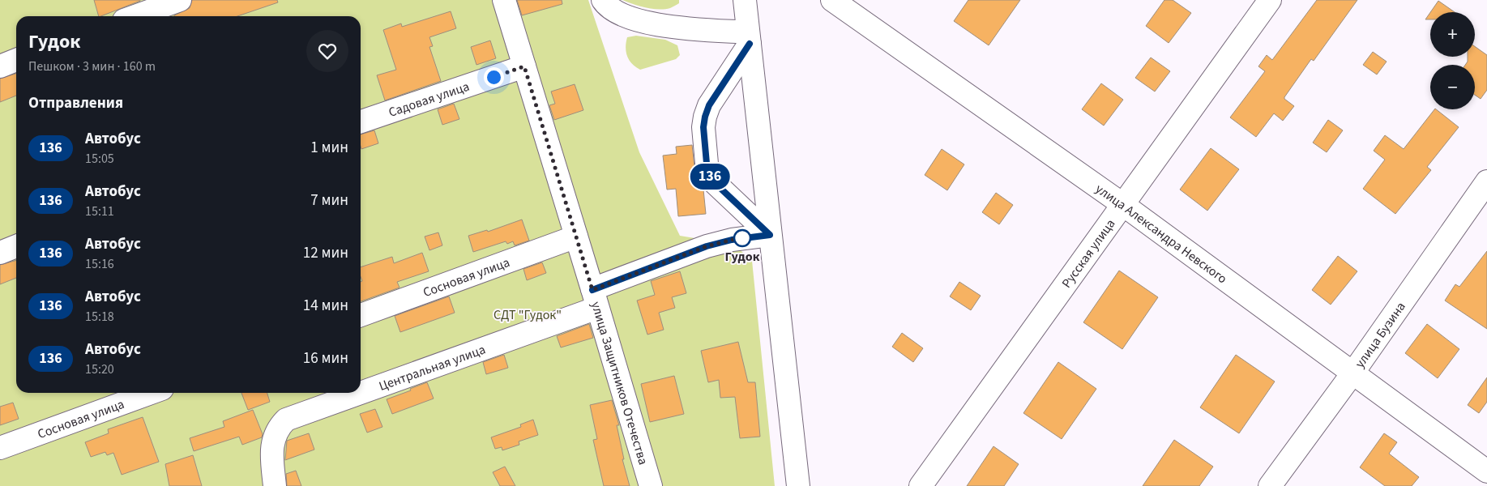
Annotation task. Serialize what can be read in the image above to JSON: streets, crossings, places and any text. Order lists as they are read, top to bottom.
{
  "streets": {
    "street": [
      "Садовая улица",
      "улица Александра Невского",
      "Русская улица",
      "Сосновая улица",
      "улица Бузина",
      "Центральная улица",
      "улица Защитников Отечества"
    ]
  },
  "crossings": [
    ["Садовая улица", "улица Защитников Отечества"],
    ["улица Александра Невского", "Русская улица"],
    ["улица Александра Невского", "улица Бузина"],
    ["Сосновая улица", "улица Защитников Отечества"],
    ["Центральная улица", "улица Защитников Отечества"]
  ],
  "parks": ["СДТ \"Гудок\""],
  "places": ["Гудок"],
  "lines": ["bus line 136"],
  "page": {
    "on_map": "136",
    "map_buttons": ["+", "−"],
    "heading": [
      ["Гудок", "Пешком · 3 мин · 160 m"],
      "Отправления"
    ],
    "list": [
      {
        "mark": "136",
        "name": "Автобус",
        "note": "15:05",
        "value": "1 мин"
      },
      {
        "mark": "136",
        "name": "Автобус",
        "note": "15:11",
        "value": "7 мин"
      },
      {
        "mark": "136",
        "name": "Автобус",
        "note": "15:16",
        "value": "12 мин"
      },
      {
        "mark": "136",
        "name": "Автобус",
        "note": "15:18",
        "value": "14 мин"
      },
      {
        "mark": "136",
        "name": "Автобус",
        "note": "15:20",
        "value": "16 мин"
      }
    ]
  }
}
